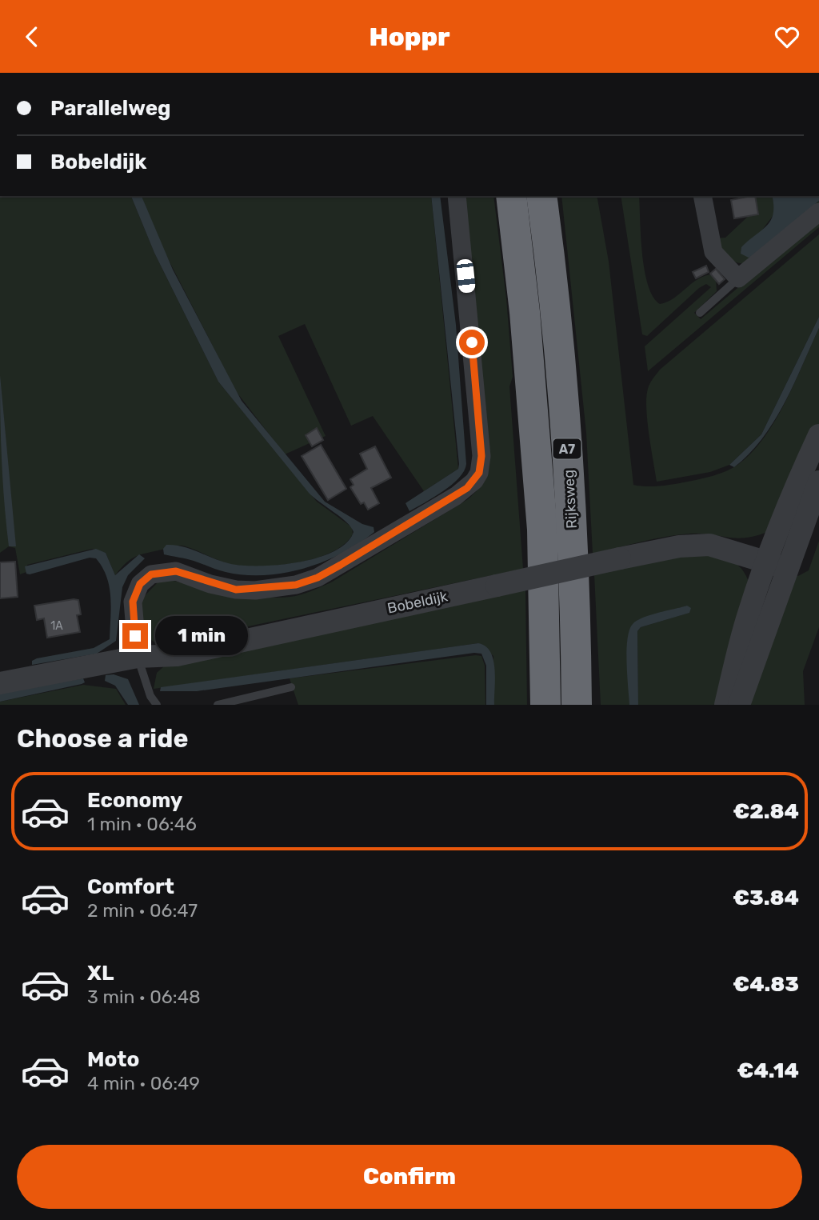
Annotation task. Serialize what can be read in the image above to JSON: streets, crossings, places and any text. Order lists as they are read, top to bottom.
{
  "streets": {
    "highway": ["A7", "Rijksweg"],
    "street": ["Bobeldijk"]
  },
  "house_numbers": ["1A"],
  "page": {
    "header": "Hoppr",
    "banner": ["Parallelweg", "Bobeldijk"],
    "bubble": "1 min",
    "heading": "Choose a ride",
    "list": [
      {
        "name": "Economy",
        "note": "1 min · 06:46",
        "value": "€2.84"
      },
      {
        "name": "Comfort",
        "note": "2 min · 06:47",
        "value": "€3.84"
      },
      {
        "name": "XL",
        "note": "3 min · 06:48",
        "value": "€4.83"
      },
      {
        "name": "Moto",
        "note": "4 min · 06:49",
        "value": "€4.14"
      }
    ],
    "buttons": "Confirm"
  }
}
